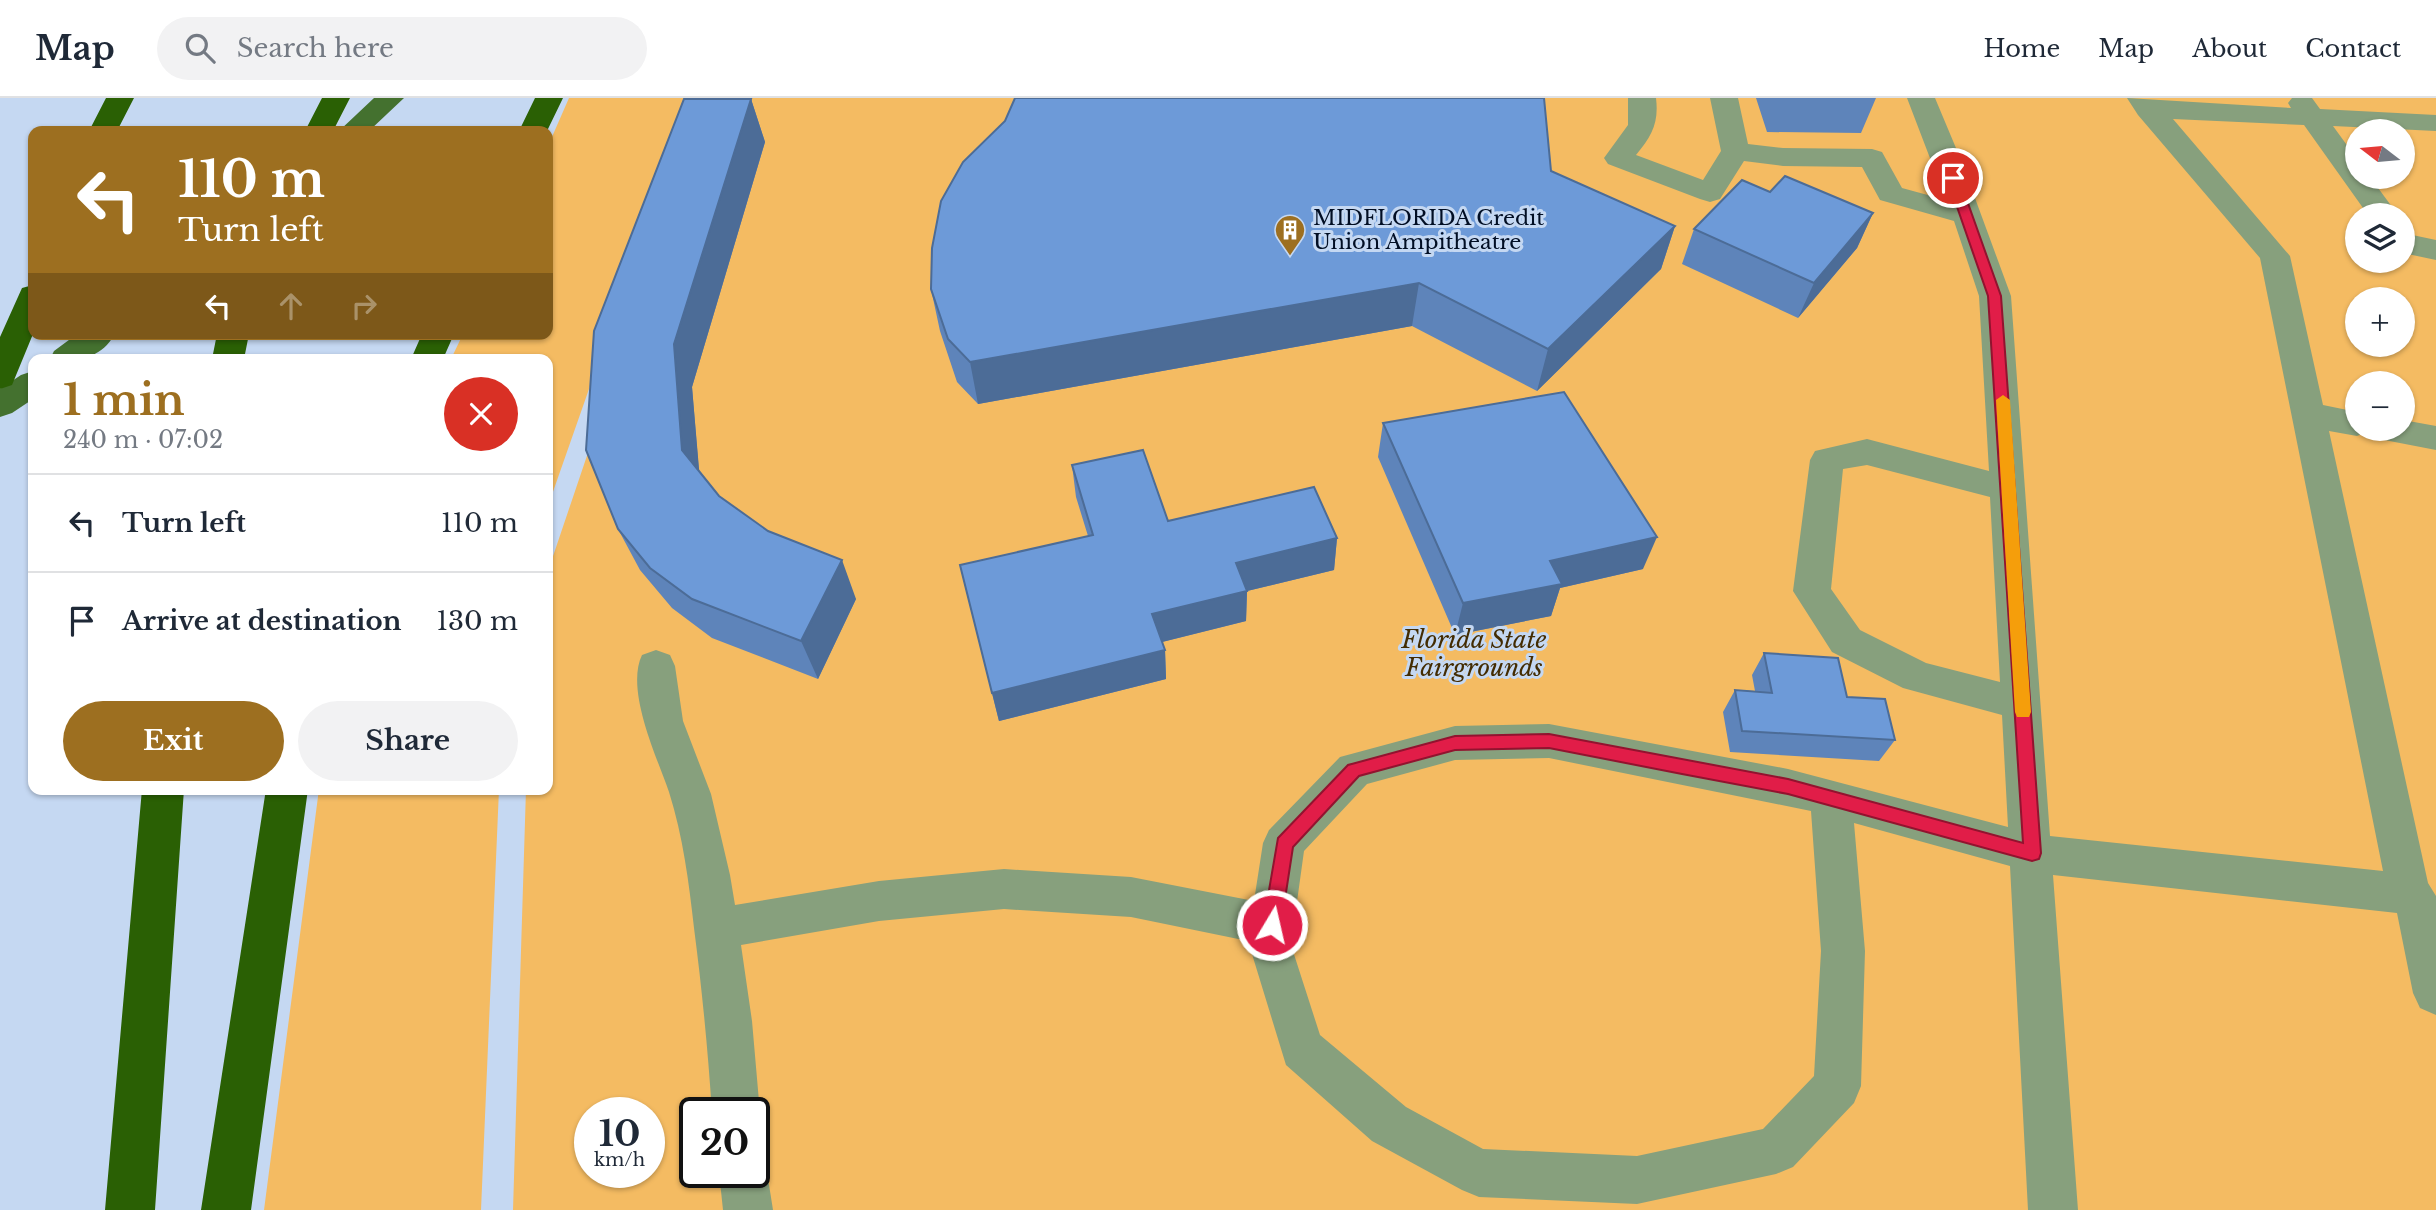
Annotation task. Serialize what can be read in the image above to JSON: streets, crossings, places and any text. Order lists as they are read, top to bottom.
{
  "parks": ["Florida State Fairgrounds"],
  "places": {
    "building": ["MIDFLORIDA Credit Union Ampitheatre"]
  },
  "north": "left",
  "page": {
    "header": "Map",
    "search": "Search here",
    "nav": [
      "Home",
      "Map",
      "About",
      "Contact"
    ],
    "map_buttons": ["+", "−"],
    "turn": ["110 m", "Turn left"],
    "heading": ["1 min", "240 m · 07:02"],
    "list": [
      {
        "name": "Turn left",
        "value": "110 m"
      },
      {
        "name": "Arrive at destination",
        "value": "130 m"
      }
    ],
    "buttons": ["Exit", "Share"],
    "speed": "10 km/h",
    "limit": "20"
  }
}
